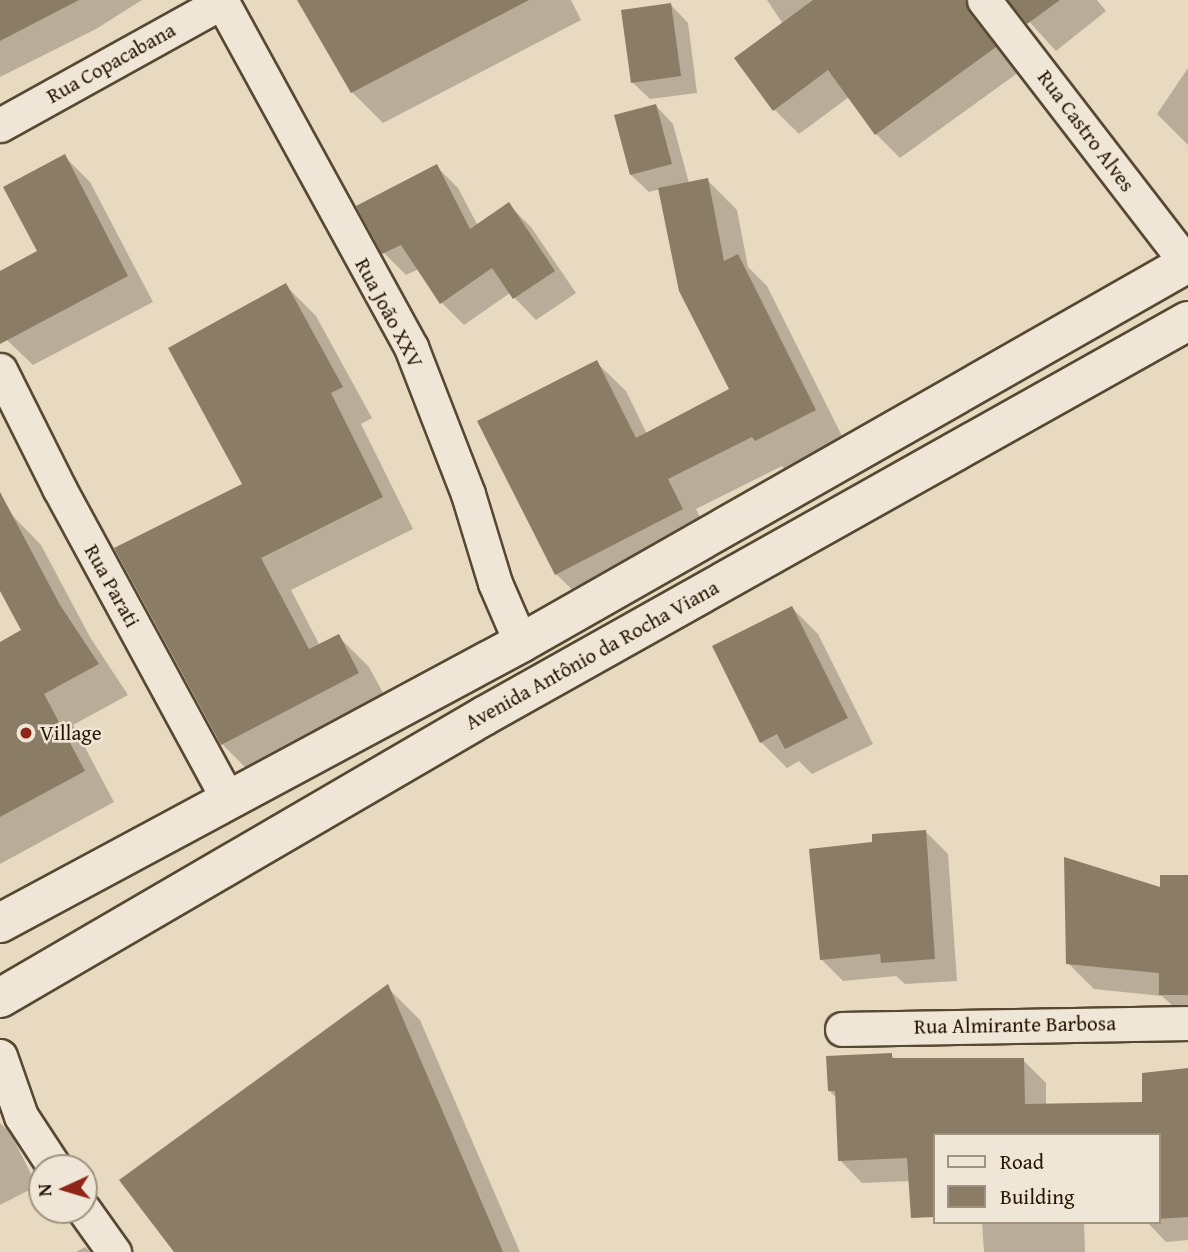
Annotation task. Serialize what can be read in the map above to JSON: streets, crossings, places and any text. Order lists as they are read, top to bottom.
{
  "streets": {
    "main road": ["Avenida Antônio da Rocha Viana"],
    "street": [
      "Rua Copacabana",
      "Rua Castro Alves",
      "Rua João XXV",
      "Rua Parati",
      "Rua Almirante Barbosa"
    ]
  },
  "crossings": [
    ["Rua Copacabana", "Rua João XXV"]
  ],
  "places": ["Village"],
  "legend": ["Road", "Building"],
  "north": "left"
}
